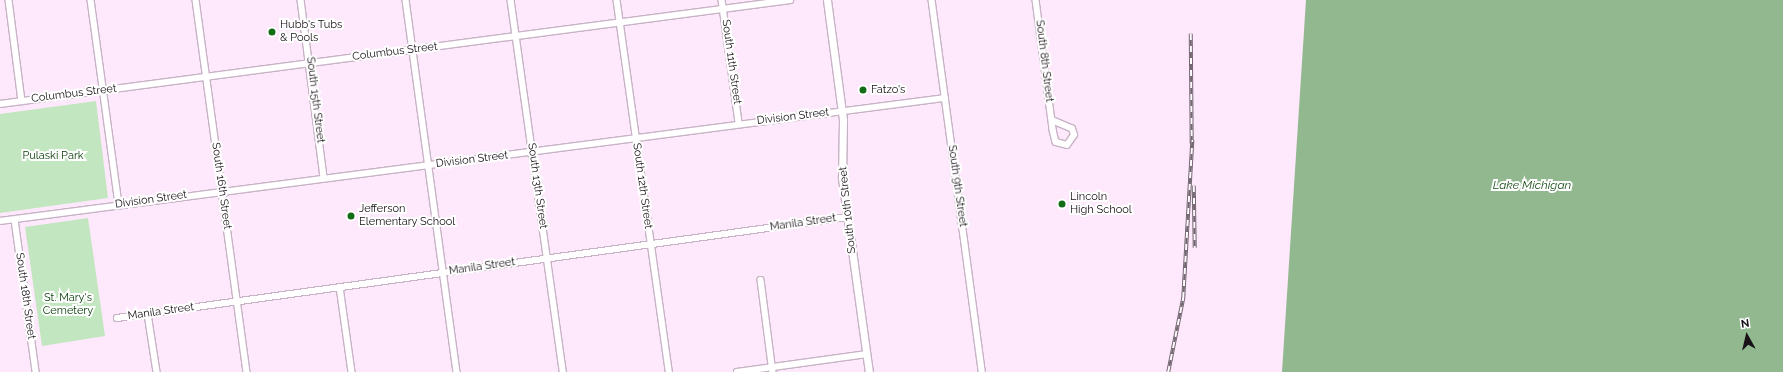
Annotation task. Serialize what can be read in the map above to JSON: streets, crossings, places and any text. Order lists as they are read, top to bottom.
{
  "streets": {
    "street": [
      "Columbus Street",
      "South 8th Street",
      "South 11th Street",
      "South 15th Street",
      "Division Street",
      "South 16th Street",
      "South 13th Street",
      "South 12th Street",
      "South 9th Street",
      "South 10th Street",
      "Manila Street",
      "South 18th Street"
    ]
  },
  "crossings": [
    ["Columbus Street", "South 11th Street"],
    ["Columbus Street", "South 15th Street"],
    ["Columbus Street", "South 16th Street"],
    ["Columbus Street", "South 13th Street"],
    ["Columbus Street", "South 12th Street"],
    ["South 11th Street", "Division Street"],
    ["South 15th Street", "Division Street"],
    ["Division Street", "South 16th Street"],
    ["Division Street", "South 13th Street"],
    ["Division Street", "South 12th Street"],
    ["Division Street", "South 9th Street"],
    ["Division Street", "South 10th Street"],
    ["Division Street", "South 18th Street"],
    ["South 16th Street", "Manila Street"],
    ["South 13th Street", "Manila Street"],
    ["South 12th Street", "Manila Street"],
    ["South 10th Street", "Manila Street"]
  ],
  "water": ["Lake Michigan"],
  "parks": ["Pulaski Park", "St. Mary's Cemetery"],
  "places": [
    "Hubb's Tubs & Pools",
    "Fatzo's",
    "Lincoln High School",
    "Jefferson Elementary School"
  ],
  "north": "top"
}
